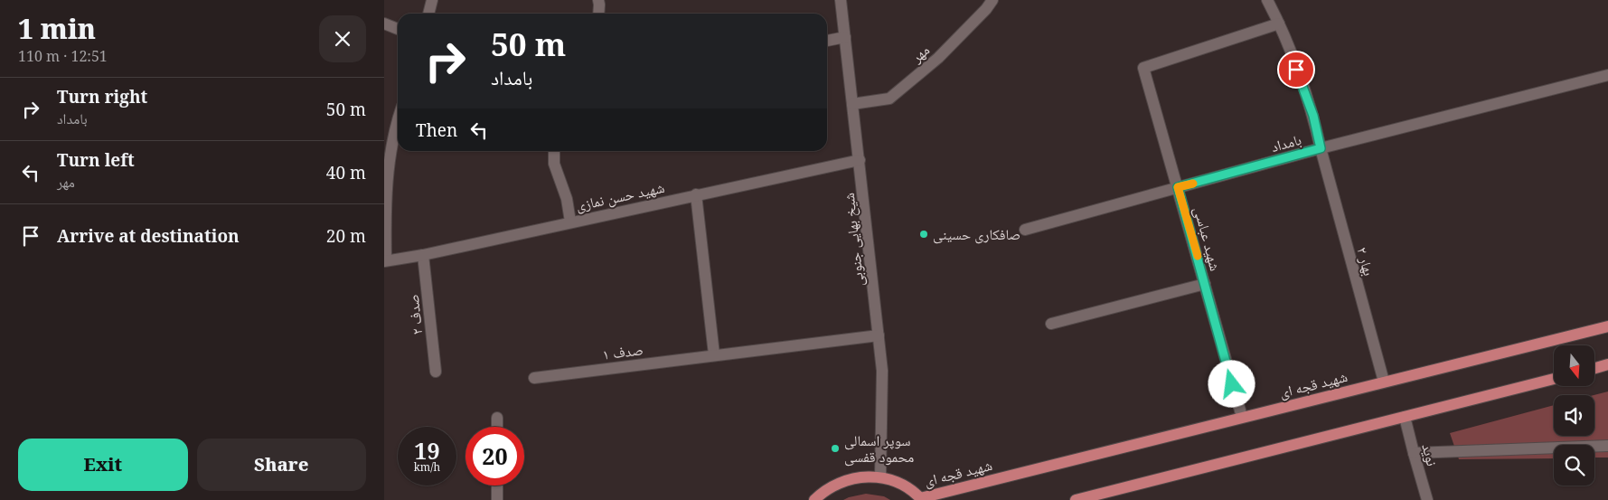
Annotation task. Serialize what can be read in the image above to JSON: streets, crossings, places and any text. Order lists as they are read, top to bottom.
{
  "streets": {
    "main road": ["شهید قجه ای"],
    "street": [
      "مهر",
      "بامداد",
      "شهید حسن نمازی",
      "شهید عباسی",
      "شیخ بهایی جنوبی",
      "بهار ۲",
      "صدف ۲",
      "صدف ۱",
      "نوید"
    ]
  },
  "crossings": [
    ["مهر", "شیخ بهایی جنوبی"],
    ["بامداد", "شهید عباسی"],
    ["بامداد", "بهار ۲"],
    ["شهید حسن نمازی", "شیخ بهایی جنوبی"],
    ["شهید حسن نمازی", "صدف ۲"],
    ["شهید عباسی", "شهید قجه ای"],
    ["شیخ بهایی جنوبی", "صدف ۱"],
    ["بهار ۲", "شهید قجه ای"]
  ],
  "places": ["صافکاری حسینی", "سوپر اسمالی محمود قفسی"],
  "north": "bottom",
  "page": {
    "heading": ["1 min", "110 m · 12:51"],
    "turn": ["50 m", "بامداد"],
    "list": [
      {
        "name": "Turn right",
        "note": "بامداد",
        "value": "50 m"
      },
      {
        "name": "Turn left",
        "note": "مهر",
        "value": "40 m"
      },
      {
        "name": "Arrive at destination",
        "value": "20 m"
      }
    ],
    "then": "Then",
    "speed": "19 km/h",
    "limit": "20",
    "buttons": ["Exit", "Share"]
  }
}
